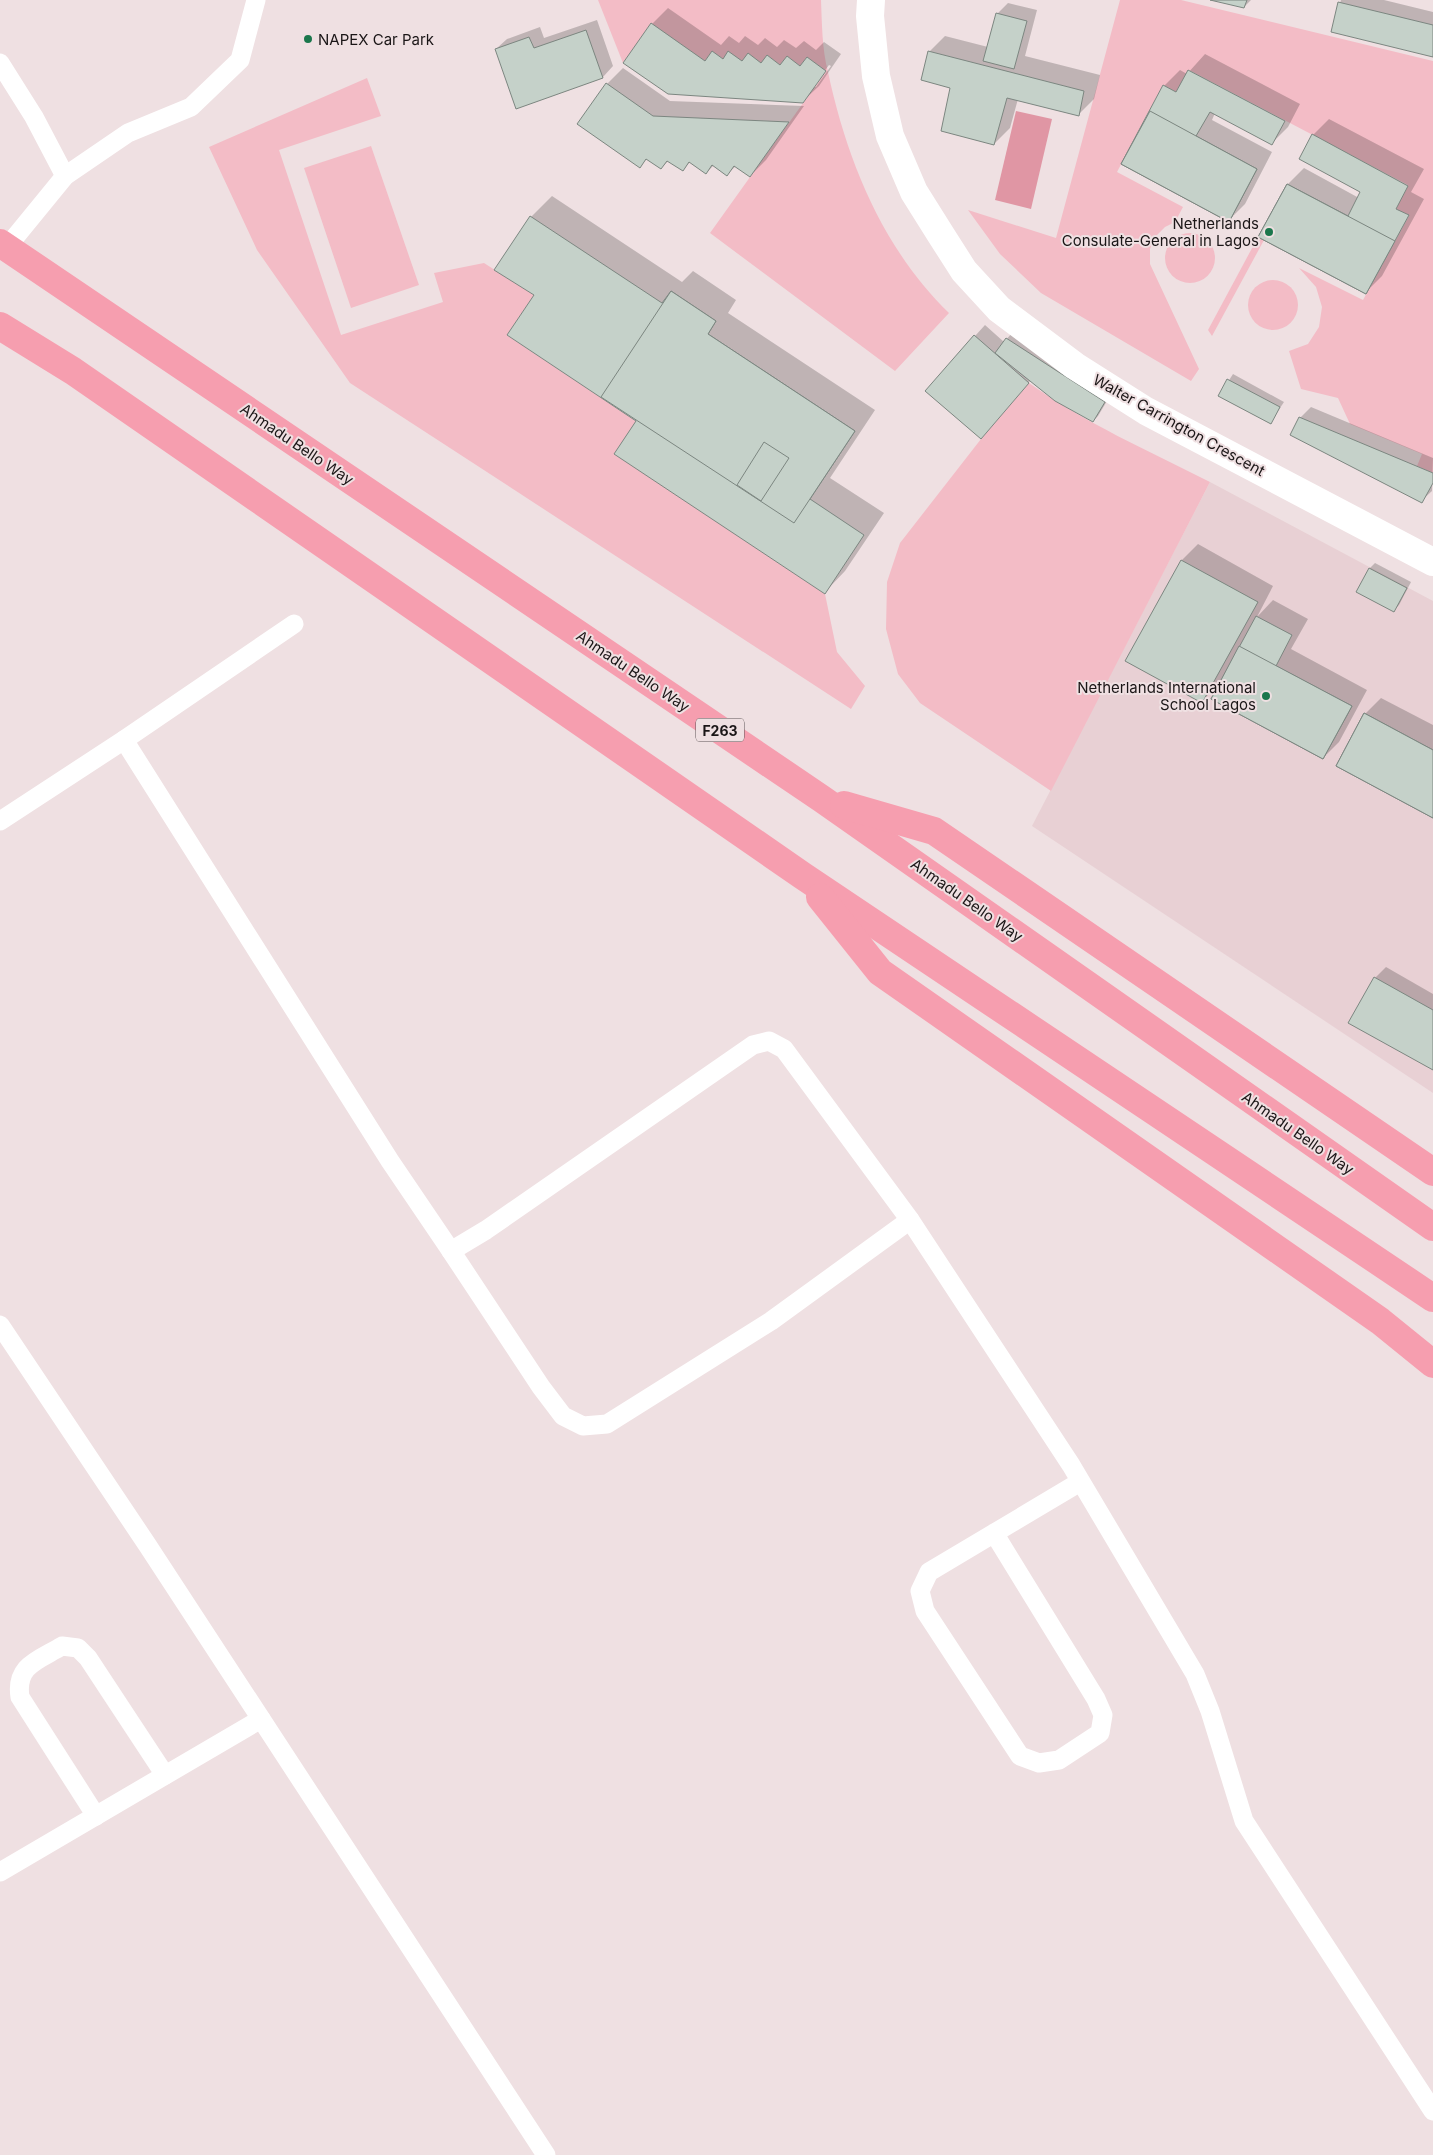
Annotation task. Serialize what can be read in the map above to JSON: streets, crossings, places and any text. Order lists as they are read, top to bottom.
{
  "streets": {
    "highway": ["Ahmadu Bello Way", "F263"],
    "street": ["Walter Carrington Crescent"]
  },
  "places": ["NAPEX Car Park", "Netherlands Consulate-General in Lagos", "Netherlands International School Lagos"]
}
